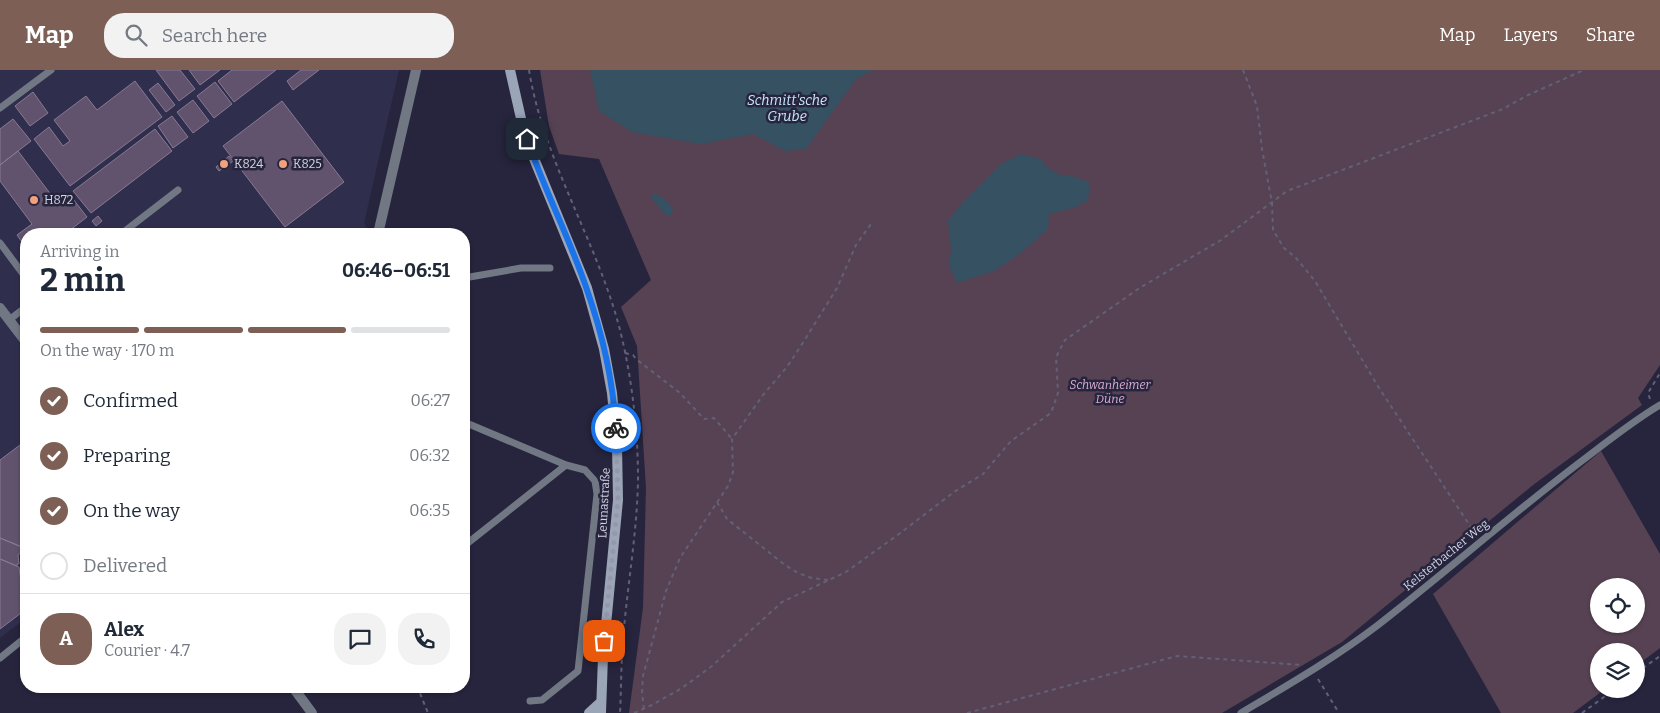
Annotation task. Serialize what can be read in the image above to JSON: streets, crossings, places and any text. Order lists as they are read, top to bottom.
{
  "streets": {
    "main road": ["Leunastraße"],
    "lane": ["Kelsterbacher Weg"]
  },
  "water": ["Schmitt'sche Grube"],
  "parks": ["Schwanheimer Düne"],
  "places": ["K824", "K825", "H872"],
  "page": {
    "header": "Map",
    "search": "Search here",
    "nav": ["Map", "Layers", "Share"],
    "heading": ["2 min", "Arriving in", "06:46–06:51"],
    "panel": ["Alex", "Courier · 4.7"],
    "bar": "On the way · 170 m",
    "list": [
      ["Confirmed", "06:27"],
      ["Preparing", "06:32"],
      ["On the way", "06:35"],
      "Delivered"
    ],
    "round": "A"
  }
}
